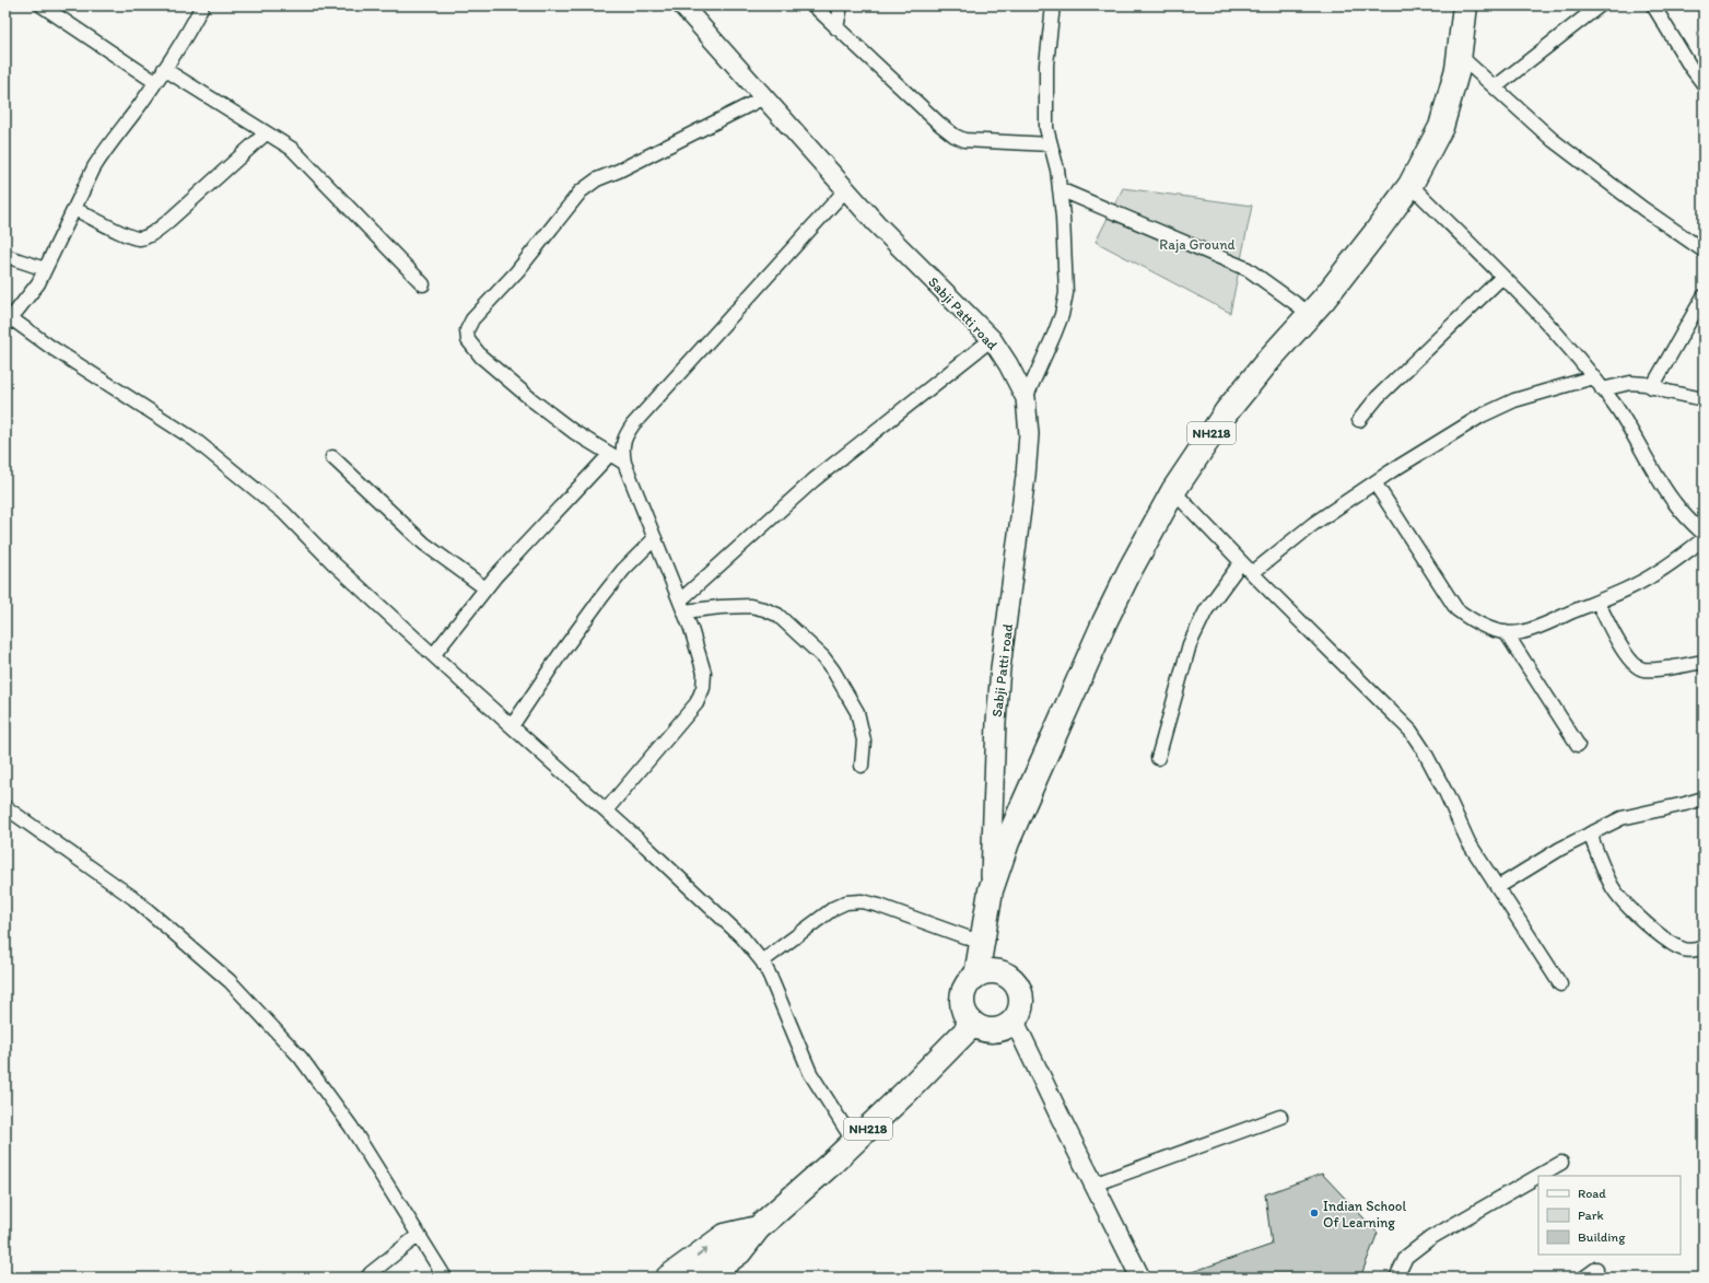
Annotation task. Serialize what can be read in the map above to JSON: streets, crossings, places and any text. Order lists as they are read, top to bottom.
{
  "streets": {
    "highway": ["NH218"],
    "main road": ["Sabji Patti road"]
  },
  "crossings": [
    ["Sabji Patti road", "NH218"]
  ],
  "parks": ["Raja Ground"],
  "places": ["Indian School Of Learning"],
  "legend": ["Road", "Park", "Building"]
}
